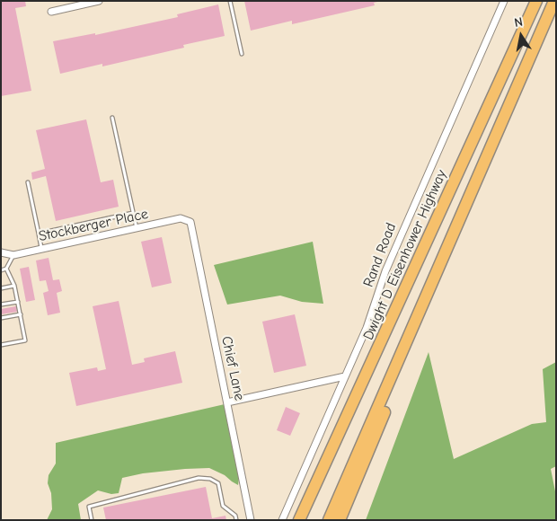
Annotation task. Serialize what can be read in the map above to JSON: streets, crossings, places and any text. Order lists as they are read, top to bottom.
{
  "streets": {
    "highway": ["Dwight D Eisenhower Highway"],
    "street": ["Stockberger Place", "Rand Road", "Chief Lane"]
  },
  "crossings": [
    ["Stockberger Place", "Chief Lane"]
  ],
  "north": "top"
}
